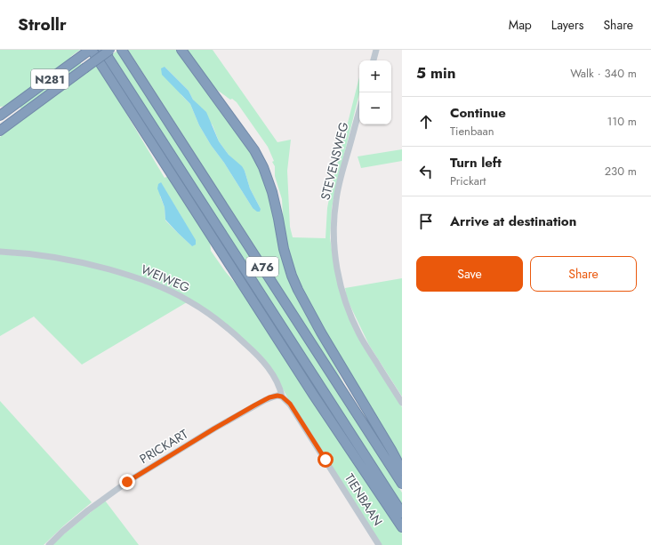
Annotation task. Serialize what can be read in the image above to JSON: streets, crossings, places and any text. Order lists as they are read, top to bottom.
{
  "streets": {
    "highway": ["N281", "A76"],
    "street": [
      "STEVENSWEG",
      "WEIWEG",
      "PRICKART",
      "TIENBAAN"
    ]
  },
  "crossings": [
    ["N281", "A76"],
    ["WEIWEG", "PRICKART"],
    ["WEIWEG", "TIENBAAN"],
    ["PRICKART", "TIENBAAN"]
  ],
  "page": {
    "header": "Strollr",
    "nav": ["Map", "Layers", "Share"],
    "heading": ["5 min", "Walk · 340 m"],
    "map_buttons": ["+", "−"],
    "list": [
      ["Continue", "Tienbaan", "110 m"],
      ["Turn left", "Prickart", "230 m"],
      "Arrive at destination"
    ],
    "buttons": ["Save", "Share"]
  }
}
